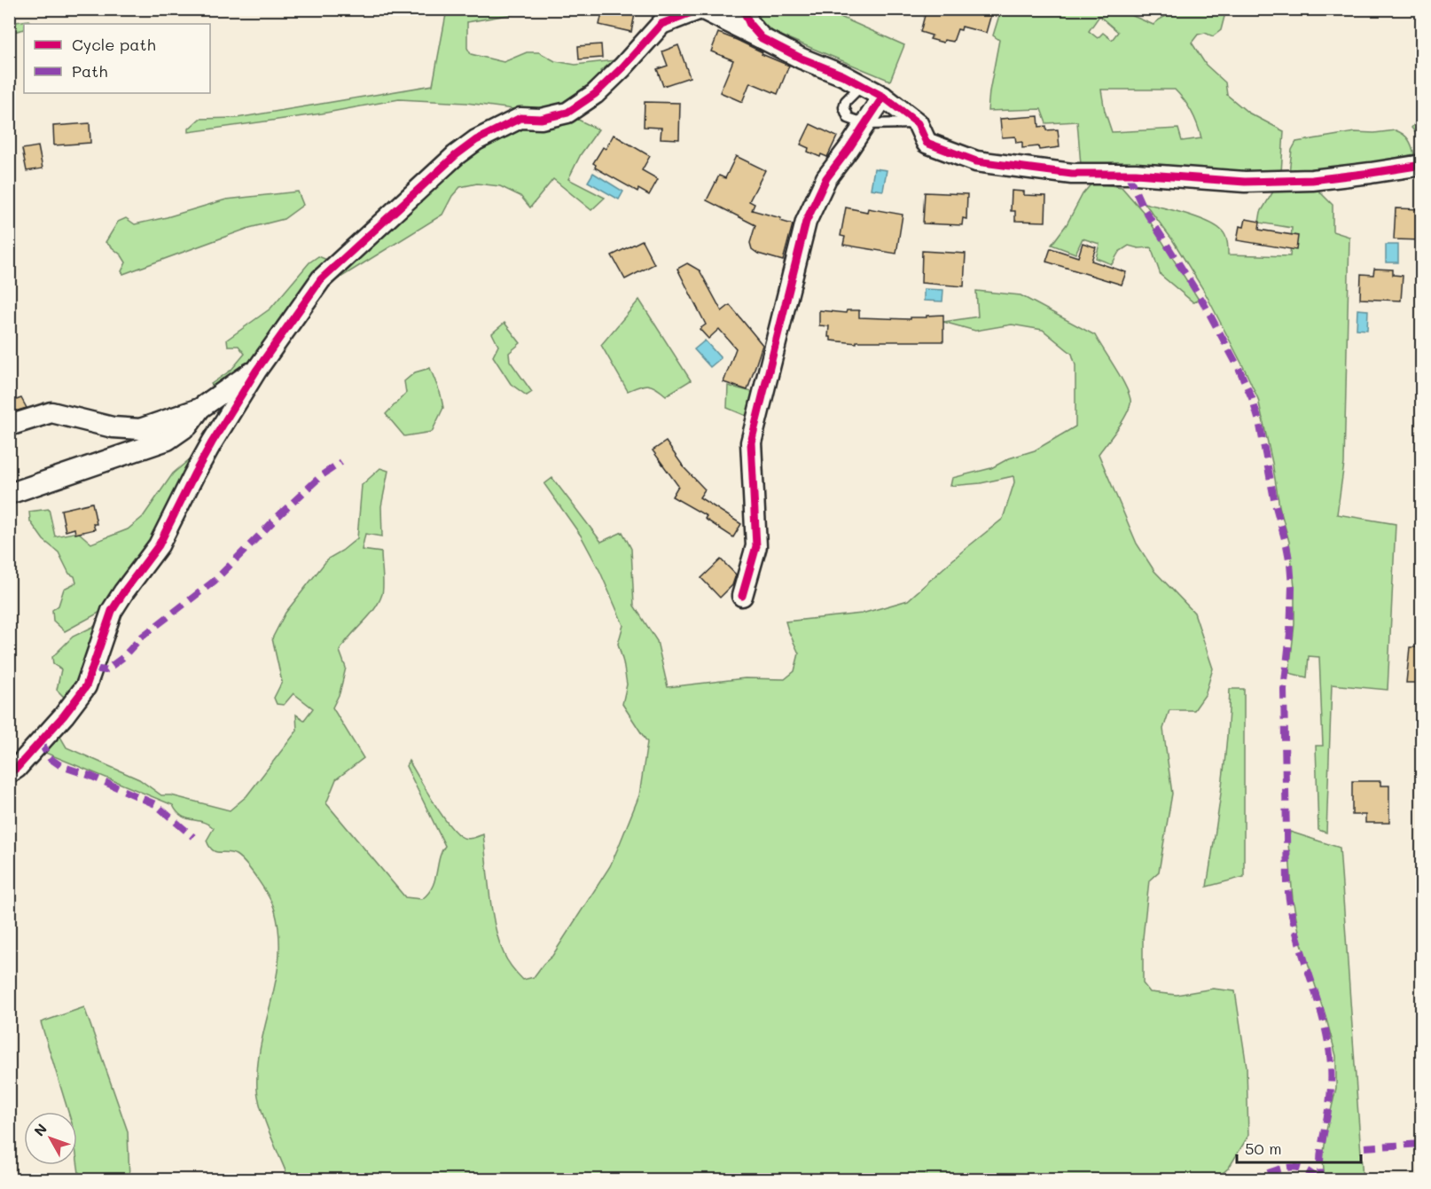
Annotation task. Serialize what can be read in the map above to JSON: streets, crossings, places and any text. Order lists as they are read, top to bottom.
{
  "legend": ["Cycle path", "Path"],
  "scale_bar": "50 m",
  "north": "top left"
}
